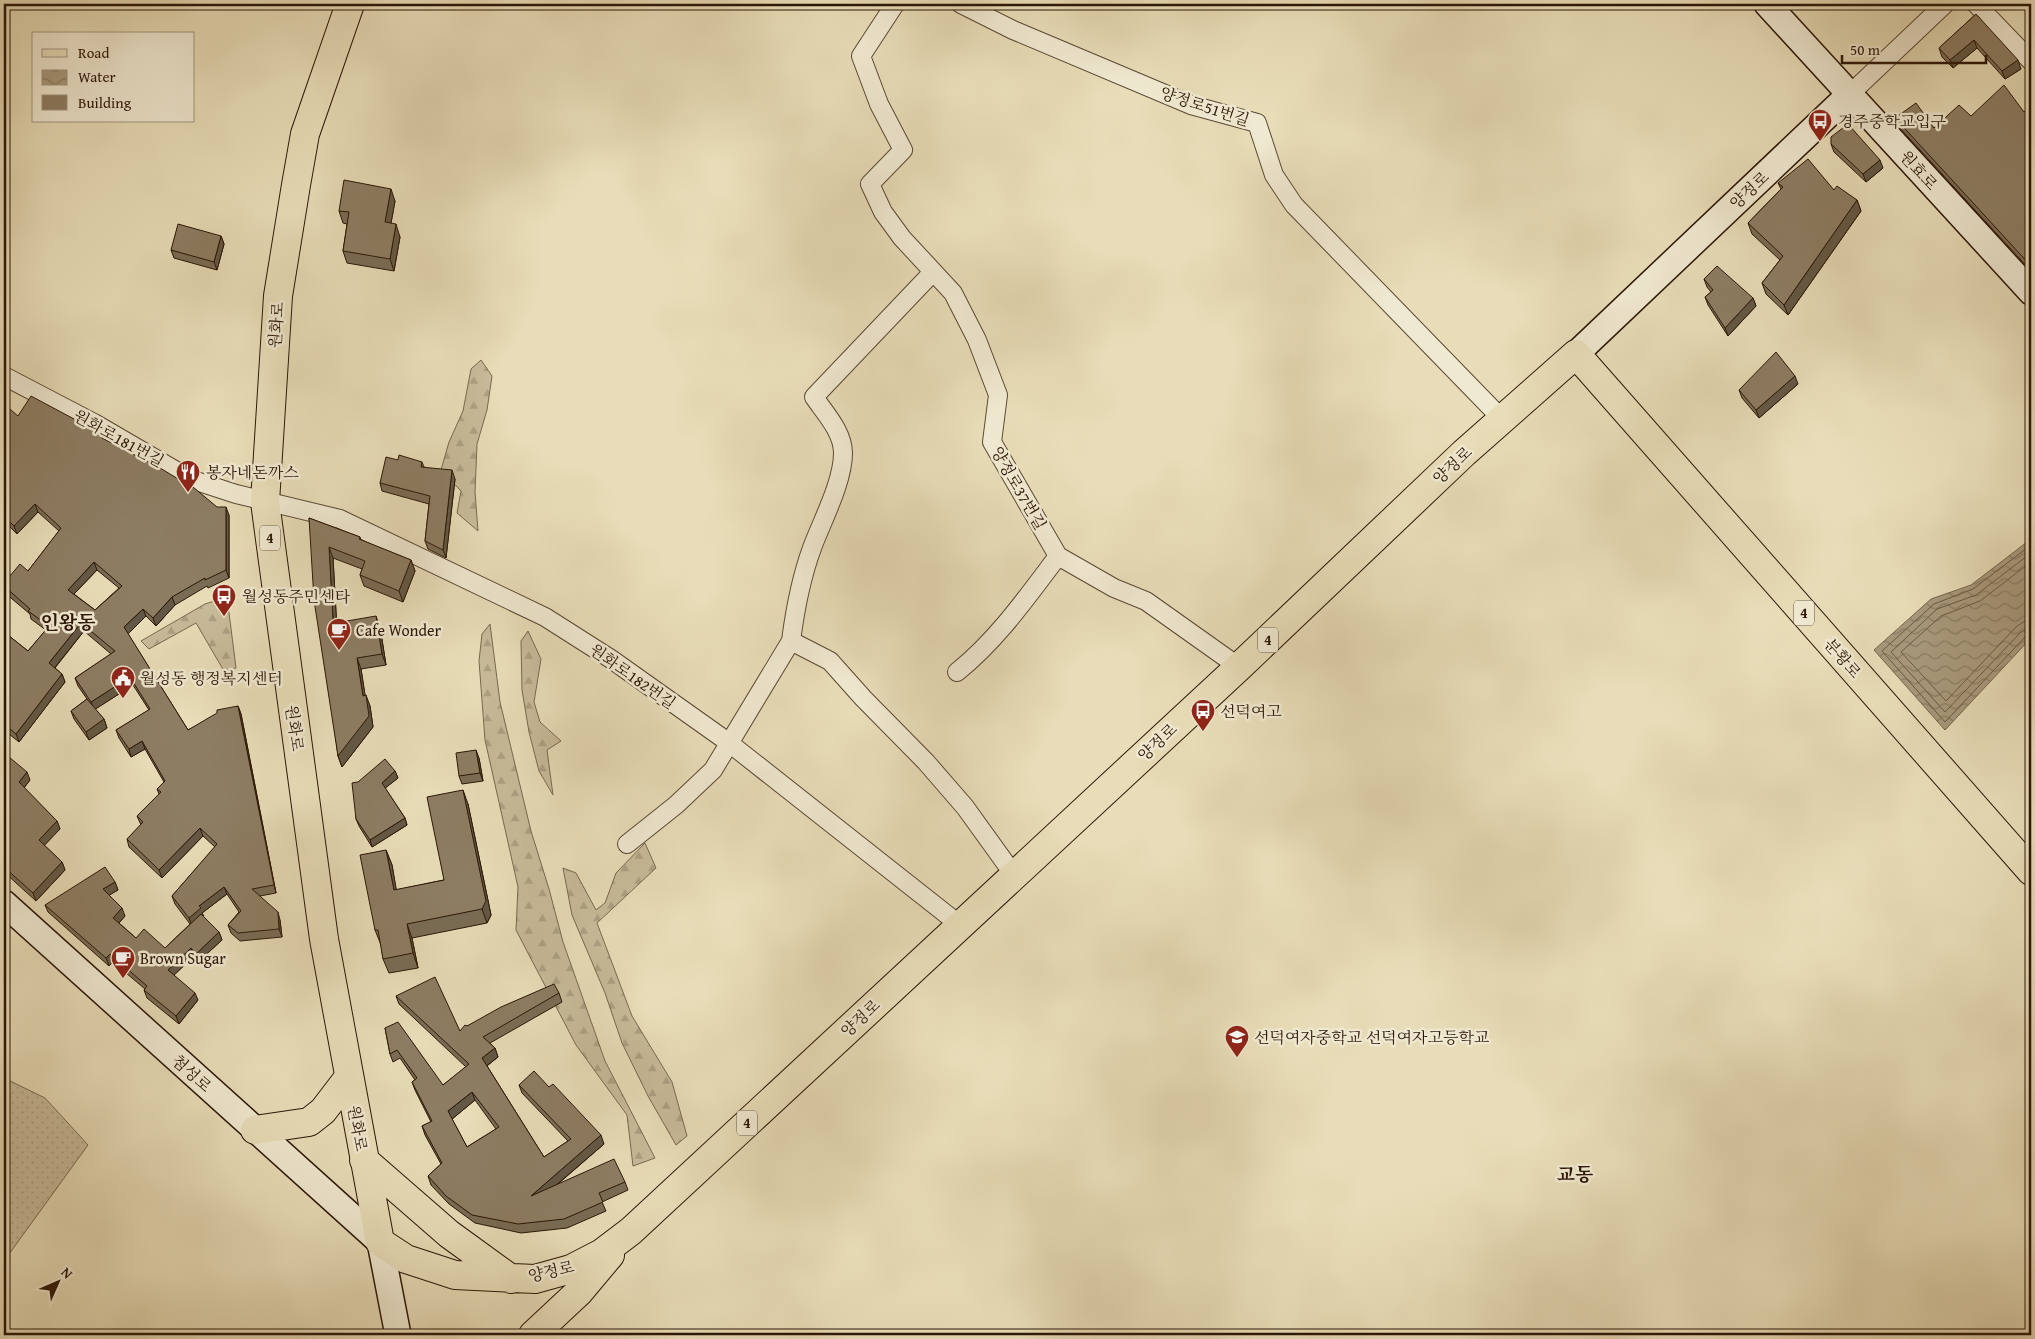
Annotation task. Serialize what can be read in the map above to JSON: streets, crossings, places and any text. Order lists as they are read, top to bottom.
{
  "streets": {
    "main road": [
      "양정로",
      "원화로",
      "4",
      "분황로"
    ],
    "street": [
      "양정로51번길",
      "원효로",
      "원화로181번길",
      "양정로37번길",
      "원화로182번길",
      "첨성로"
    ]
  },
  "crossings": [
    ["양정로51번길", "양정로"],
    ["원효로", "양정로"],
    ["양정로", "원화로"],
    ["양정로", "분황로"],
    ["양정로", "원화로182번길"],
    ["양정로", "첨성로"],
    ["원화로", "원화로181번길"],
    ["원화로", "원화로182번길"],
    ["원화로", "첨성로"],
    ["원화로181번길", "원화로182번길"]
  ],
  "districts": ["인왕동", "교동"],
  "places": {
    "bus stop": ["경주중학교입구", "월성동주민센타", "선덕여고"],
    "restaurant": ["봉자네돈까스"],
    "cafe": ["Cafe Wonder", "Brown Sugar"],
    "public building": ["월성동 행정복지센터"],
    "school or university": ["선덕여자중학교 선덕여자고등학교"]
  },
  "legend": ["Road", "Water", "Building"],
  "scale_bar": "50 m",
  "north": "top right"
}
